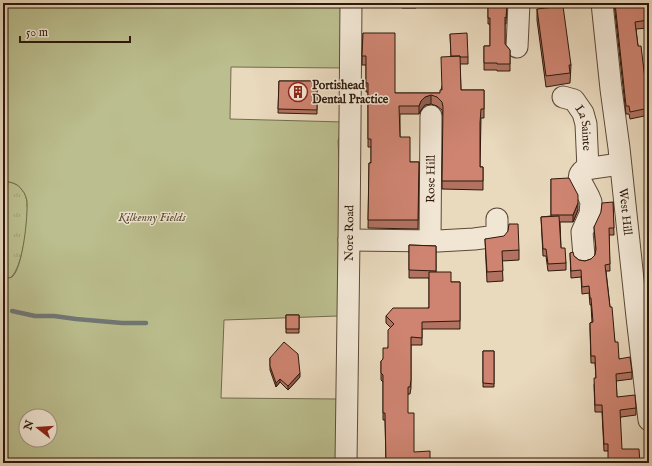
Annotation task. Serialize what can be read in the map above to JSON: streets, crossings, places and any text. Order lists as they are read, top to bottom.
{
  "streets": {
    "street": [
      "La Sainte",
      "Rose Hill",
      "West Hill",
      "Nore Road"
    ]
  },
  "crossings": [
    ["La Sainte", "West Hill"]
  ],
  "parks": ["Kilkenny Fields"],
  "places": {
    "building": ["Portishead Dental Practice"]
  },
  "scale_bar": "50 m",
  "north": "left"
}
